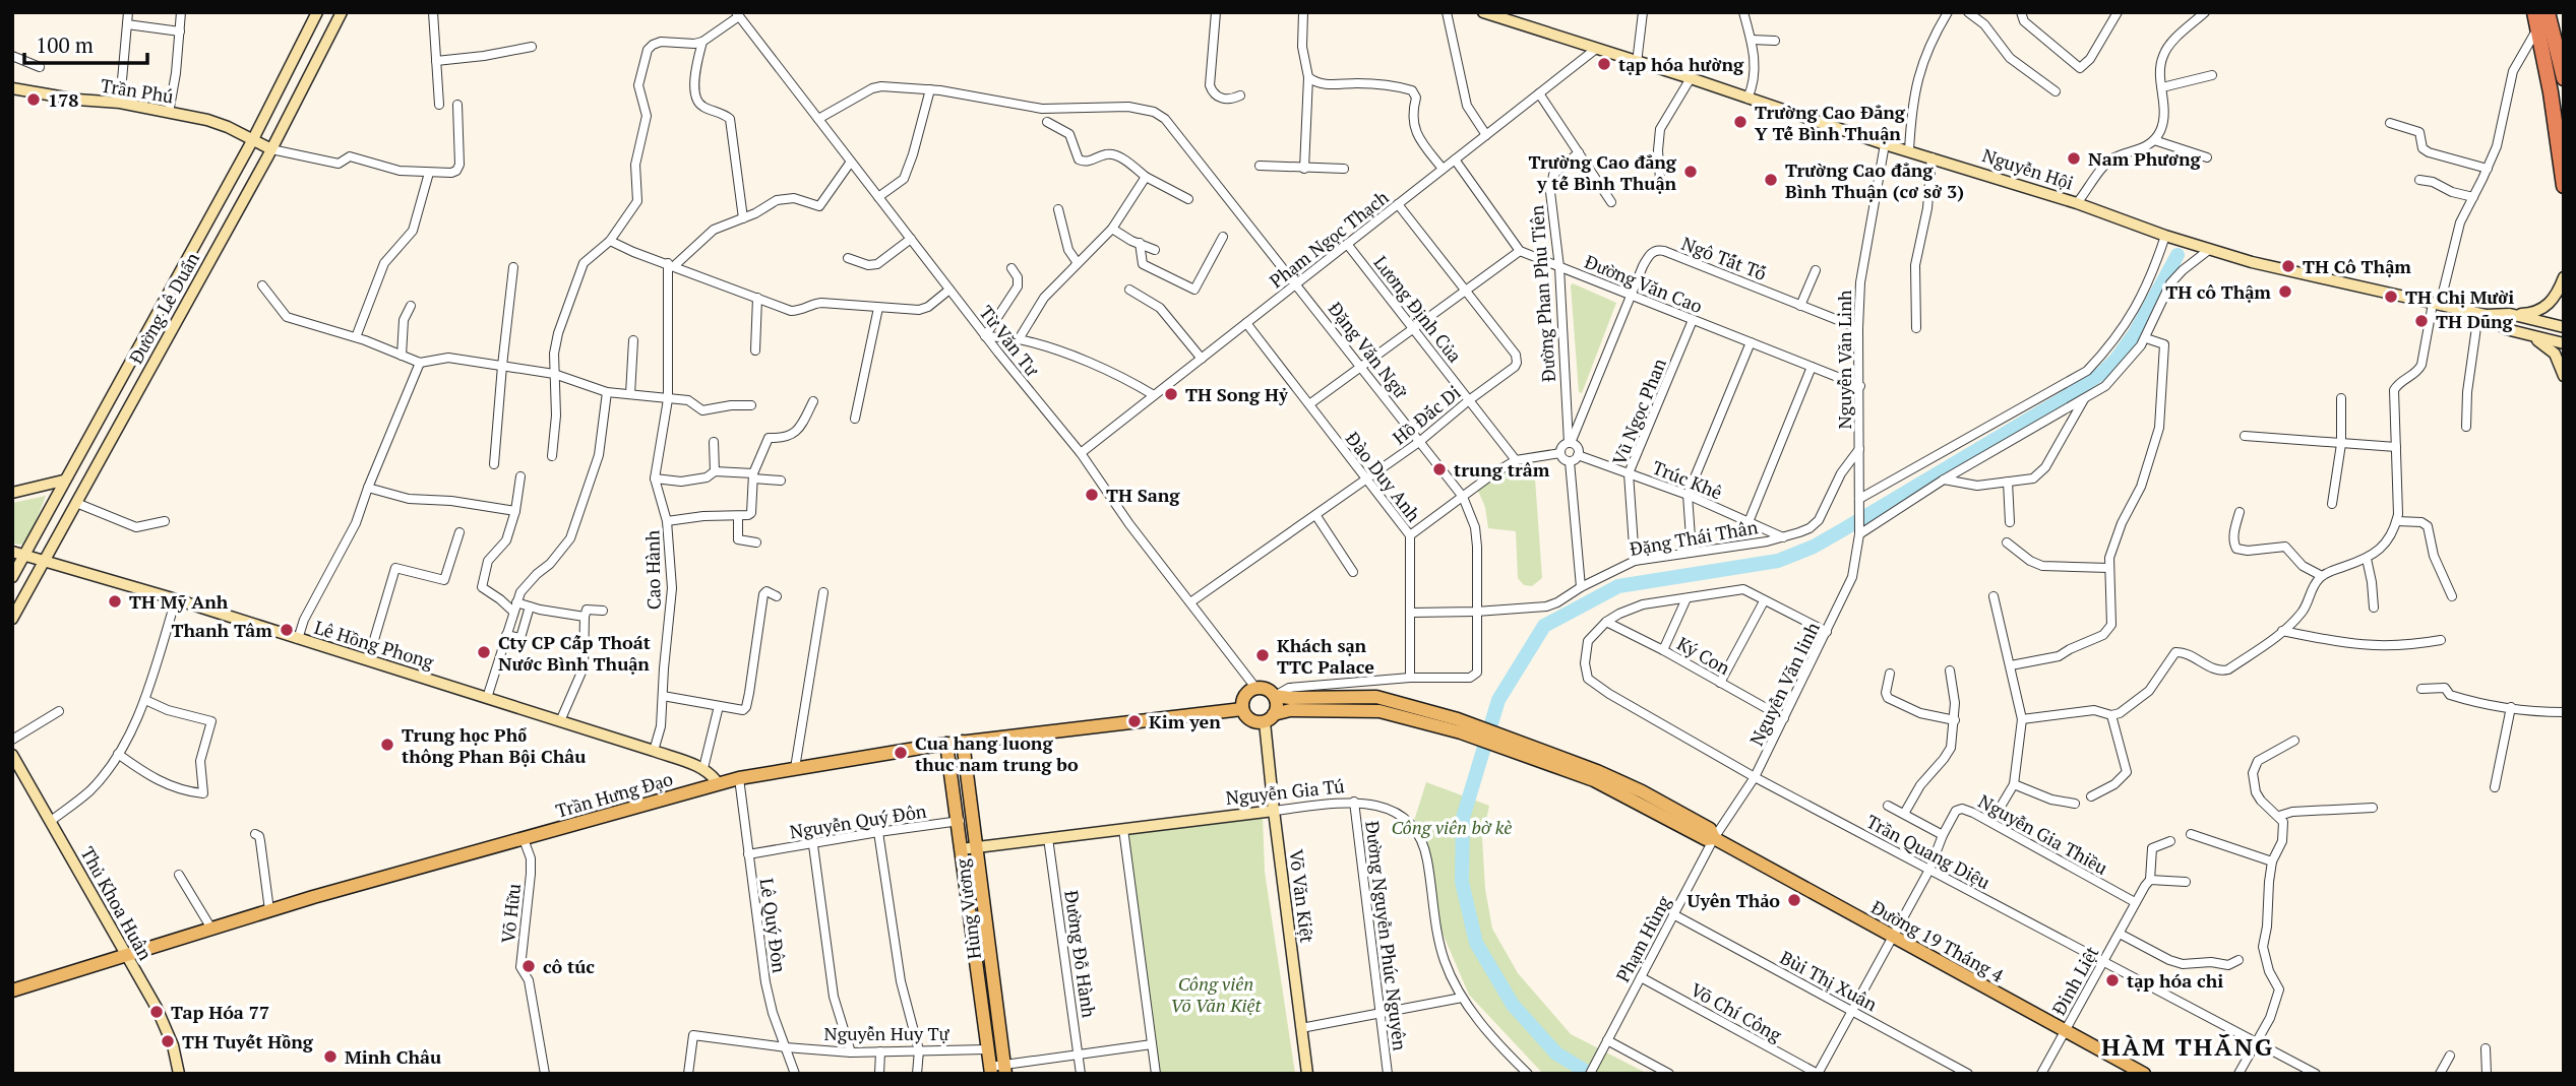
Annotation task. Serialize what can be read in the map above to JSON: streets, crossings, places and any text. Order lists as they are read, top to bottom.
{
  "streets": {
    "main road": [
      "Trần Phú",
      "Nguyễn Hội",
      "Đường Lê Duẩn",
      "Lê Hồng Phong",
      "Nguyễn Gia Tú",
      "Trần Hưng Đạo",
      "Võ Văn Kiệt",
      "Thủ Khoa Huân",
      "Hùng Vương",
      "Đường 19 Tháng 4"
    ],
    "street": [
      "Phạm Ngọc Thạch",
      "Ngô Tất Tố",
      "Đường Văn Cao",
      "Đường Phan Phu Tiên",
      "Lương Định Của",
      "Từ Văn Tư",
      "Đặng Văn Ngữ",
      "Nguyễn Văn Linh",
      "Vũ Ngọc Phan",
      "Hồ Đắc Di",
      "Đào Duy Anh",
      "Trúc Khê",
      "Đặng Thái Thân",
      "Cao Hành",
      "Ký Con",
      "Nguyễn Văn linh",
      "Nguyễn Quý Đôn",
      "Nguyễn Gia Thiều",
      "Trần Quang Diệu",
      "Võ Hữu",
      "Lê Quý Đôn",
      "Đường Nguyễn Phúc Nguyên",
      "Phạm Hùng",
      "Đường Đỗ Hành",
      "Bùi Thị Xuân",
      "Đinh Liệt",
      "Võ Chí Công",
      "Nguyễn Huy Tự"
    ]
  },
  "crossings": [
    ["Trần Phú", "Đường Lê Duẩn"],
    ["Nguyễn Hội", "Phạm Ngọc Thạch"],
    ["Nguyễn Hội", "Nguyễn Văn Linh"],
    ["Phạm Ngọc Thạch", "Lương Định Của"],
    ["Phạm Ngọc Thạch", "Từ Văn Tư"],
    ["Phạm Ngọc Thạch", "Đặng Văn Ngữ"],
    ["Phạm Ngọc Thạch", "Hồ Đắc Di"],
    ["Phạm Ngọc Thạch", "Đào Duy Anh"],
    ["Ngô Tất Tố", "Đường Văn Cao"],
    ["Ngô Tất Tố", "Đường Phan Phu Tiên"],
    ["Ngô Tất Tố", "Nguyễn Văn Linh"],
    ["Ngô Tất Tố", "Trúc Khê"],
    ["Đường Văn Cao", "Đường Phan Phu Tiên"],
    ["Đường Văn Cao", "Nguyễn Văn Linh"],
    ["Đường Văn Cao", "Vũ Ngọc Phan"],
    ["Đường Phan Phu Tiên", "Trúc Khê"],
    ["Đường Lê Duẩn", "Lê Hồng Phong"],
    ["Lương Định Của", "Hồ Đắc Di"],
    ["Từ Văn Tư", "Đặng Văn Ngữ"],
    ["Từ Văn Tư", "Hồ Đắc Di"],
    ["Từ Văn Tư", "Trần Hưng Đạo"],
    ["Từ Văn Tư", "Võ Văn Kiệt"],
    ["Đặng Văn Ngữ", "Hồ Đắc Di"],
    ["Đặng Văn Ngữ", "Đào Duy Anh"],
    ["Đặng Văn Ngữ", "Đặng Thái Thân"],
    ["Nguyễn Văn Linh", "Đặng Thái Thân"],
    ["Nguyễn Văn Linh", "Nguyễn Văn linh"],
    ["Vũ Ngọc Phan", "Trúc Khê"],
    ["Vũ Ngọc Phan", "Đặng Thái Thân"],
    ["Hồ Đắc Di", "Đào Duy Anh"],
    ["Đào Duy Anh", "Đặng Thái Thân"],
    ["Trúc Khê", "Đặng Thái Thân"],
    ["Cao Hành", "Lê Hồng Phong"],
    ["Lê Hồng Phong", "Trần Hưng Đạo"],
    ["Ký Con", "Nguyễn Văn linh"],
    ["Ký Con", "Trần Quang Diệu"],
    ["Nguyễn Văn linh", "Trần Quang Diệu"],
    ["Nguyễn Văn linh", "Phạm Hùng"],
    ["Nguyễn Văn linh", "Đường 19 Tháng 4"],
    ["Nguyễn Gia Tú", "Võ Văn Kiệt"],
    ["Nguyễn Gia Tú", "Hùng Vương"],
    ["Nguyễn Gia Tú", "Đường Nguyễn Phúc Nguyên"],
    ["Nguyễn Gia Tú", "Đường Đỗ Hành"],
    ["Trần Hưng Đạo", "Võ Văn Kiệt"],
    ["Trần Hưng Đạo", "Thủ Khoa Huân"],
    ["Trần Hưng Đạo", "Hùng Vương"],
    ["Trần Hưng Đạo", "Võ Hữu"],
    ["Trần Hưng Đạo", "Lê Quý Đôn"],
    ["Nguyễn Quý Đôn", "Hùng Vương"],
    ["Nguyễn Quý Đôn", "Lê Quý Đôn"],
    ["Nguyễn Gia Thiều", "Trần Quang Diệu"],
    ["Nguyễn Gia Thiều", "Đường 19 Tháng 4"],
    ["Nguyễn Gia Thiều", "Bùi Thị Xuân"],
    ["Nguyễn Gia Thiều", "Đinh Liệt"],
    ["Nguyễn Gia Thiều", "Võ Chí Công"],
    ["Trần Quang Diệu", "Đinh Liệt"],
    ["Hùng Vương", "Nguyễn Huy Tự"],
    ["Lê Quý Đôn", "Nguyễn Huy Tự"],
    ["Phạm Hùng", "Đường 19 Tháng 4"],
    ["Phạm Hùng", "Bùi Thị Xuân"],
    ["Phạm Hùng", "Võ Chí Công"],
    ["Đường 19 Tháng 4", "Đinh Liệt"]
  ],
  "districts": ["HÀM THẮNG"],
  "parks": ["Công viên bờ kè", "Công viên Võ Văn Kiệt"],
  "places": [
    "tạp hóa hường",
    "178",
    "Trường Cao Đẳng Y Tế Bình Thuận",
    "Nam Phương",
    "Trường Cao đẳng y tế Bình Thuận",
    "Trường Cao đẳng Bình Thuận (cơ sở 3)",
    "TH Cô Thậm",
    "TH cô Thậm",
    "TH Chị Mười",
    "TH Dũng",
    "TH Song Hỷ",
    "trung trâm",
    "TH Sang",
    "TH Mỹ Anh",
    "Thanh Tâm",
    "Cty CP Cấp Thoát Nước Bình Thuận",
    "Khách sạn TTC Palace",
    "Kim yen",
    "Trung học Phổ thông Phan Bội Châu",
    "Cua hang luong thuc nam trung bo",
    "Uyên Thảo",
    "cô túc",
    "tạp hóa chi",
    "Tap Hóa 77",
    "TH Tuyết Hồng",
    "Minh Châu"
  ],
  "scale_bar": "100 m"
}
